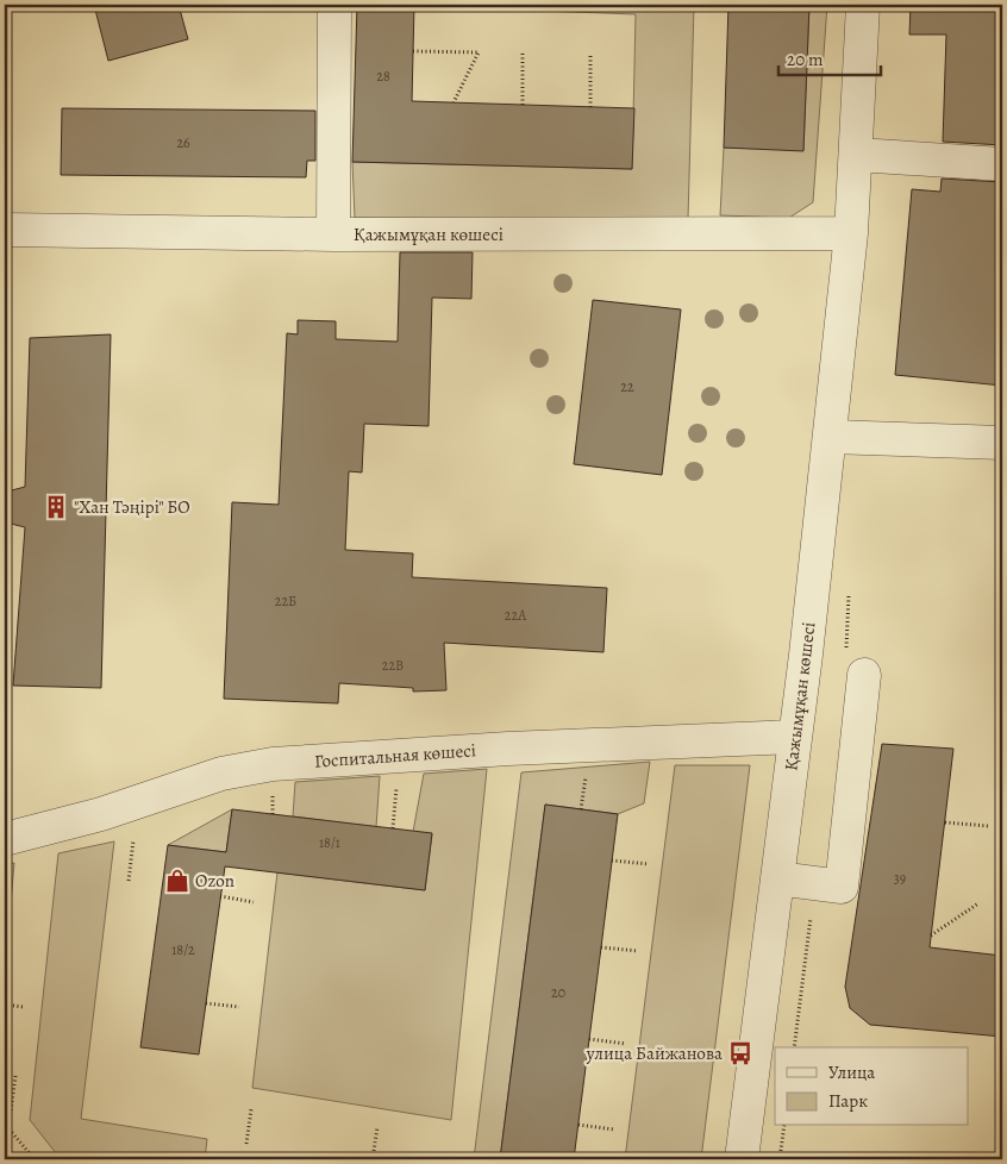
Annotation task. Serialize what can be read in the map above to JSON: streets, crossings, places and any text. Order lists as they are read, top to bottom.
{
  "streets": {
    "street": ["Қажымұқан көшесі", "Госпитальная көшесі"]
  },
  "crossings": [
    ["Қажымұқан көшесі", "Госпитальная көшесі"]
  ],
  "places": {
    "building": ["\"Хан Тәңірі\" БО"],
    "shop": ["Ozon"],
    "bus stop": ["улица Байжанова"]
  },
  "house_numbers": [
    "28",
    "26",
    "22",
    "22Б",
    "22А",
    "22В",
    "18/1",
    "39",
    "18/2",
    "20"
  ],
  "legend": ["Улица", "Парк"],
  "scale_bar": "20 m"
}
